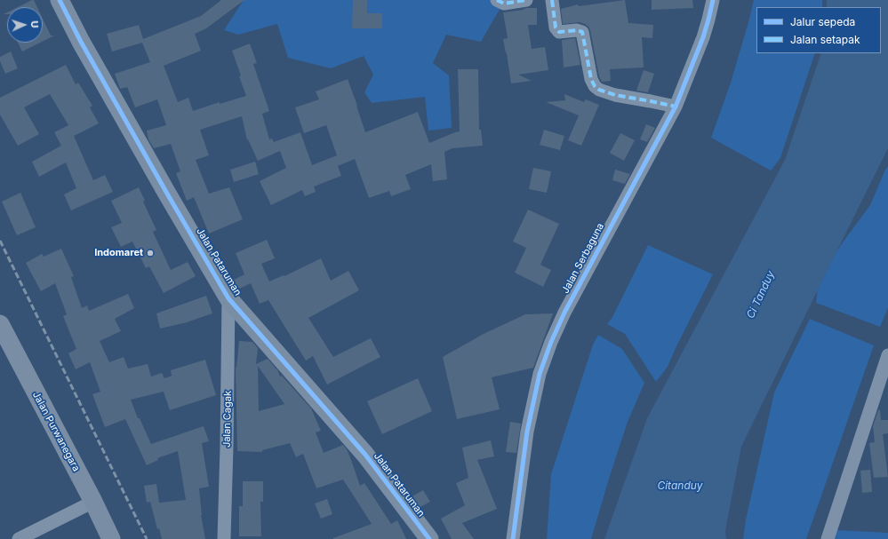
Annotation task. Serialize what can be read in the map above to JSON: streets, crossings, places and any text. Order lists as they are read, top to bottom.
{
  "streets": {
    "street": [
      "Jalan Serbaguna",
      "Jalan Pataruman",
      "Jalan Cagak",
      "Jalan Purwanegara"
    ]
  },
  "crossings": [
    ["Jalan Pataruman", "Jalan Cagak"]
  ],
  "water": ["Ci Tanduy", "Citanduy"],
  "places": ["Indomaret"],
  "legend": ["Jalur sepeda", "Jalan setapak"],
  "north": "right"
}
